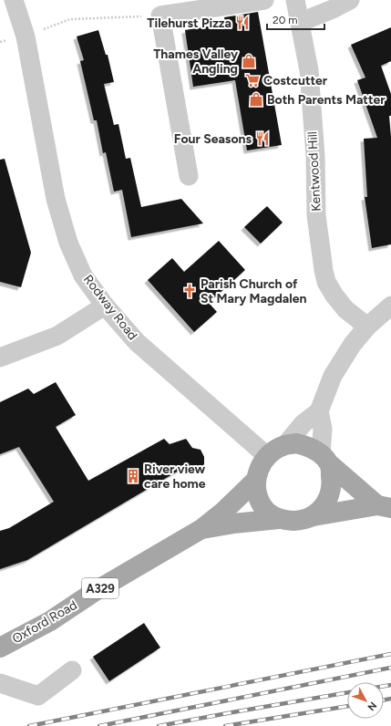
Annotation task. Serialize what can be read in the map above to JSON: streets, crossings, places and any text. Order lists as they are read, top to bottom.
{
  "streets": {
    "main road": ["A329", "Oxford Road"],
    "street": ["Kentwood Hill", "Rodway Road"]
  },
  "crossings": [
    ["Rodway Road", "Oxford Road"]
  ],
  "places": {
    "restaurant": ["Tilehurst Pizza", "Four Seasons"],
    "shop": ["Thames Valley Angling", "Both Parents Matter"],
    "supermarket": ["Costcutter"],
    "church": ["Parish Church of St Mary Magdalen"],
    "building": ["River view care home"]
  },
  "scale_bar": "20 m",
  "north": "bottom right"
}
